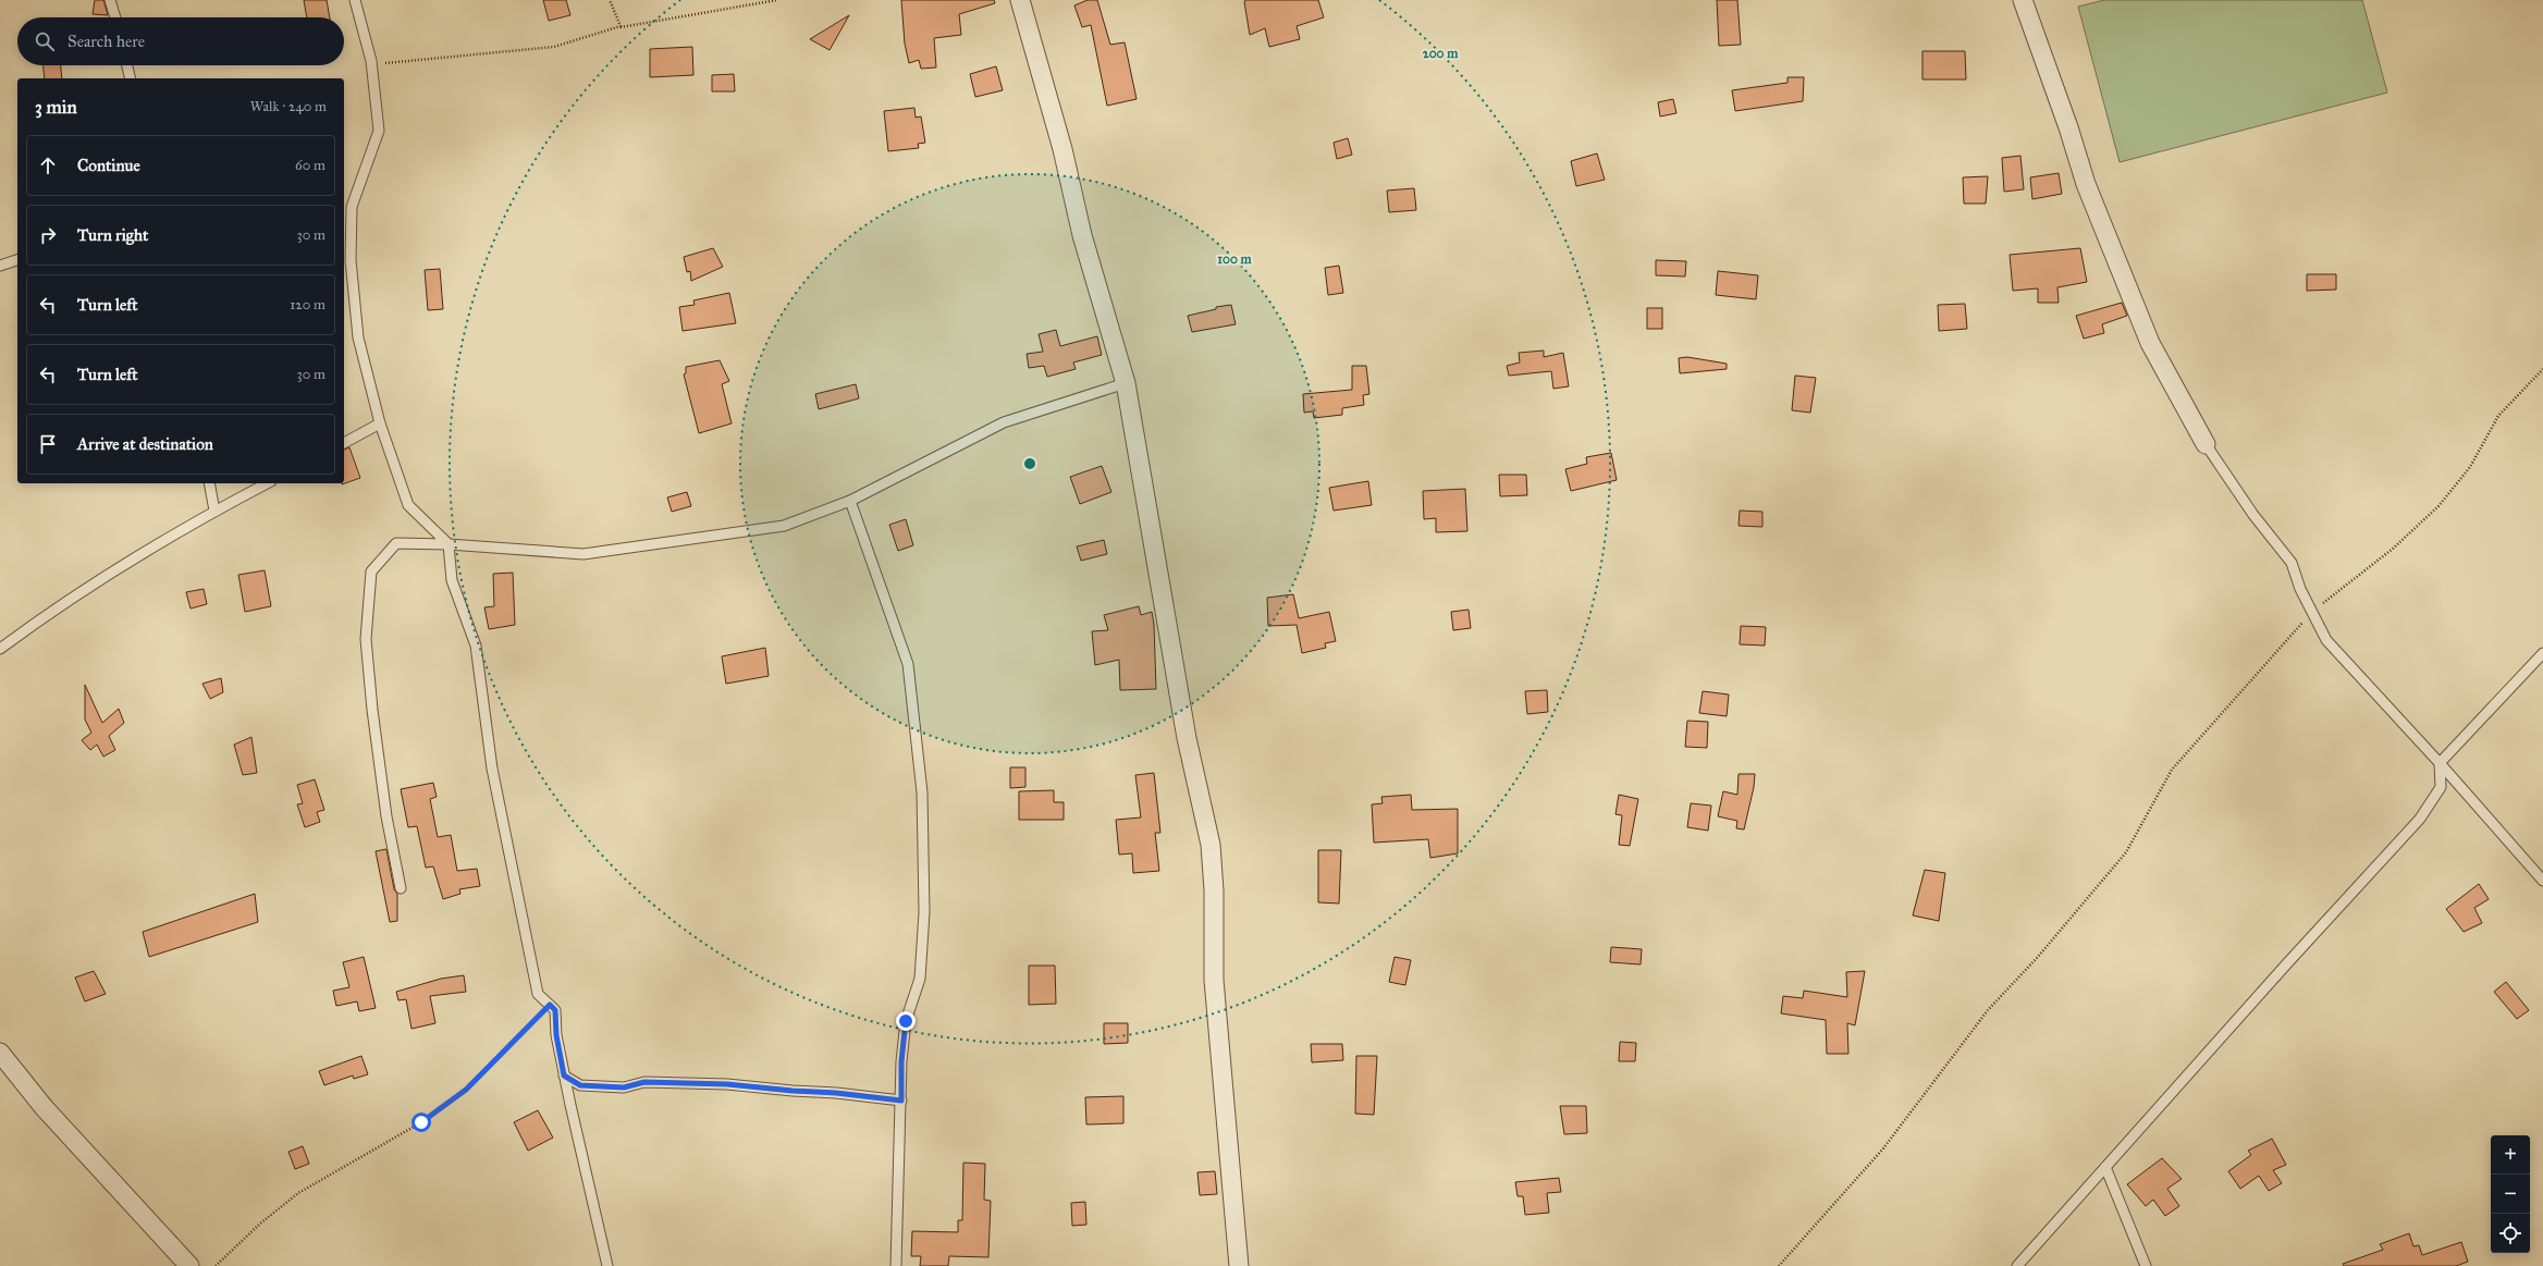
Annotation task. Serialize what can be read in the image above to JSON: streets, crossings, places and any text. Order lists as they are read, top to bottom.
{
  "page": {
    "search": "Search here",
    "heading": ["3 min", "Walk · 240 m"],
    "list": [
      ["Continue", "60 m"],
      ["Turn right", "30 m"],
      ["Turn left", "120 m"],
      ["Turn left", "30 m"],
      "Arrive at destination"
    ],
    "map_buttons": ["+", "−"]
  },
  "rings": ["200 m", "100 m"]
}
